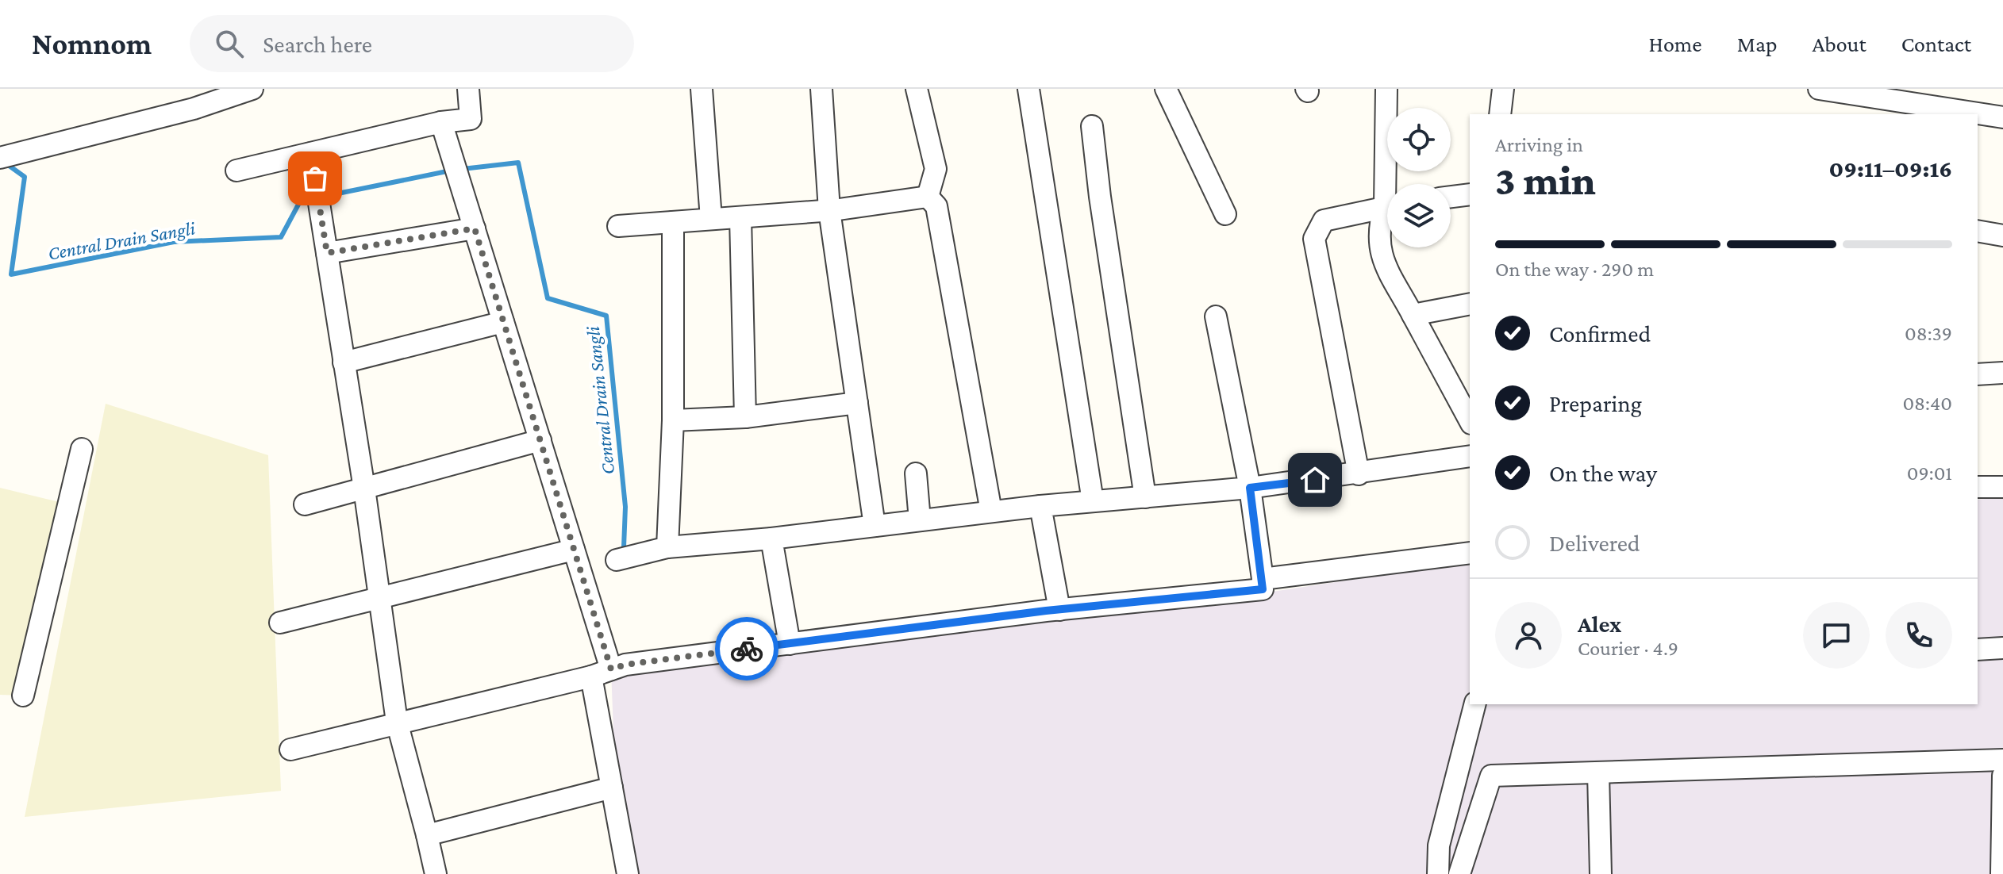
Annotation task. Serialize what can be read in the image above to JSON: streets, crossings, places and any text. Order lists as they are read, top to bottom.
{
  "water": ["Central Drain Sangli"],
  "page": {
    "header": "Nomnom",
    "search": "Search here",
    "nav": [
      "Home",
      "Map",
      "About",
      "Contact"
    ],
    "heading": ["3 min", "Arriving in", "09:11–09:16"],
    "panel": ["Alex", "Courier · 4.9"],
    "bar": "On the way · 290 m",
    "list": [
      ["Confirmed", "08:39"],
      ["Preparing", "08:40"],
      ["On the way", "09:01"],
      "Delivered"
    ]
  }
}
